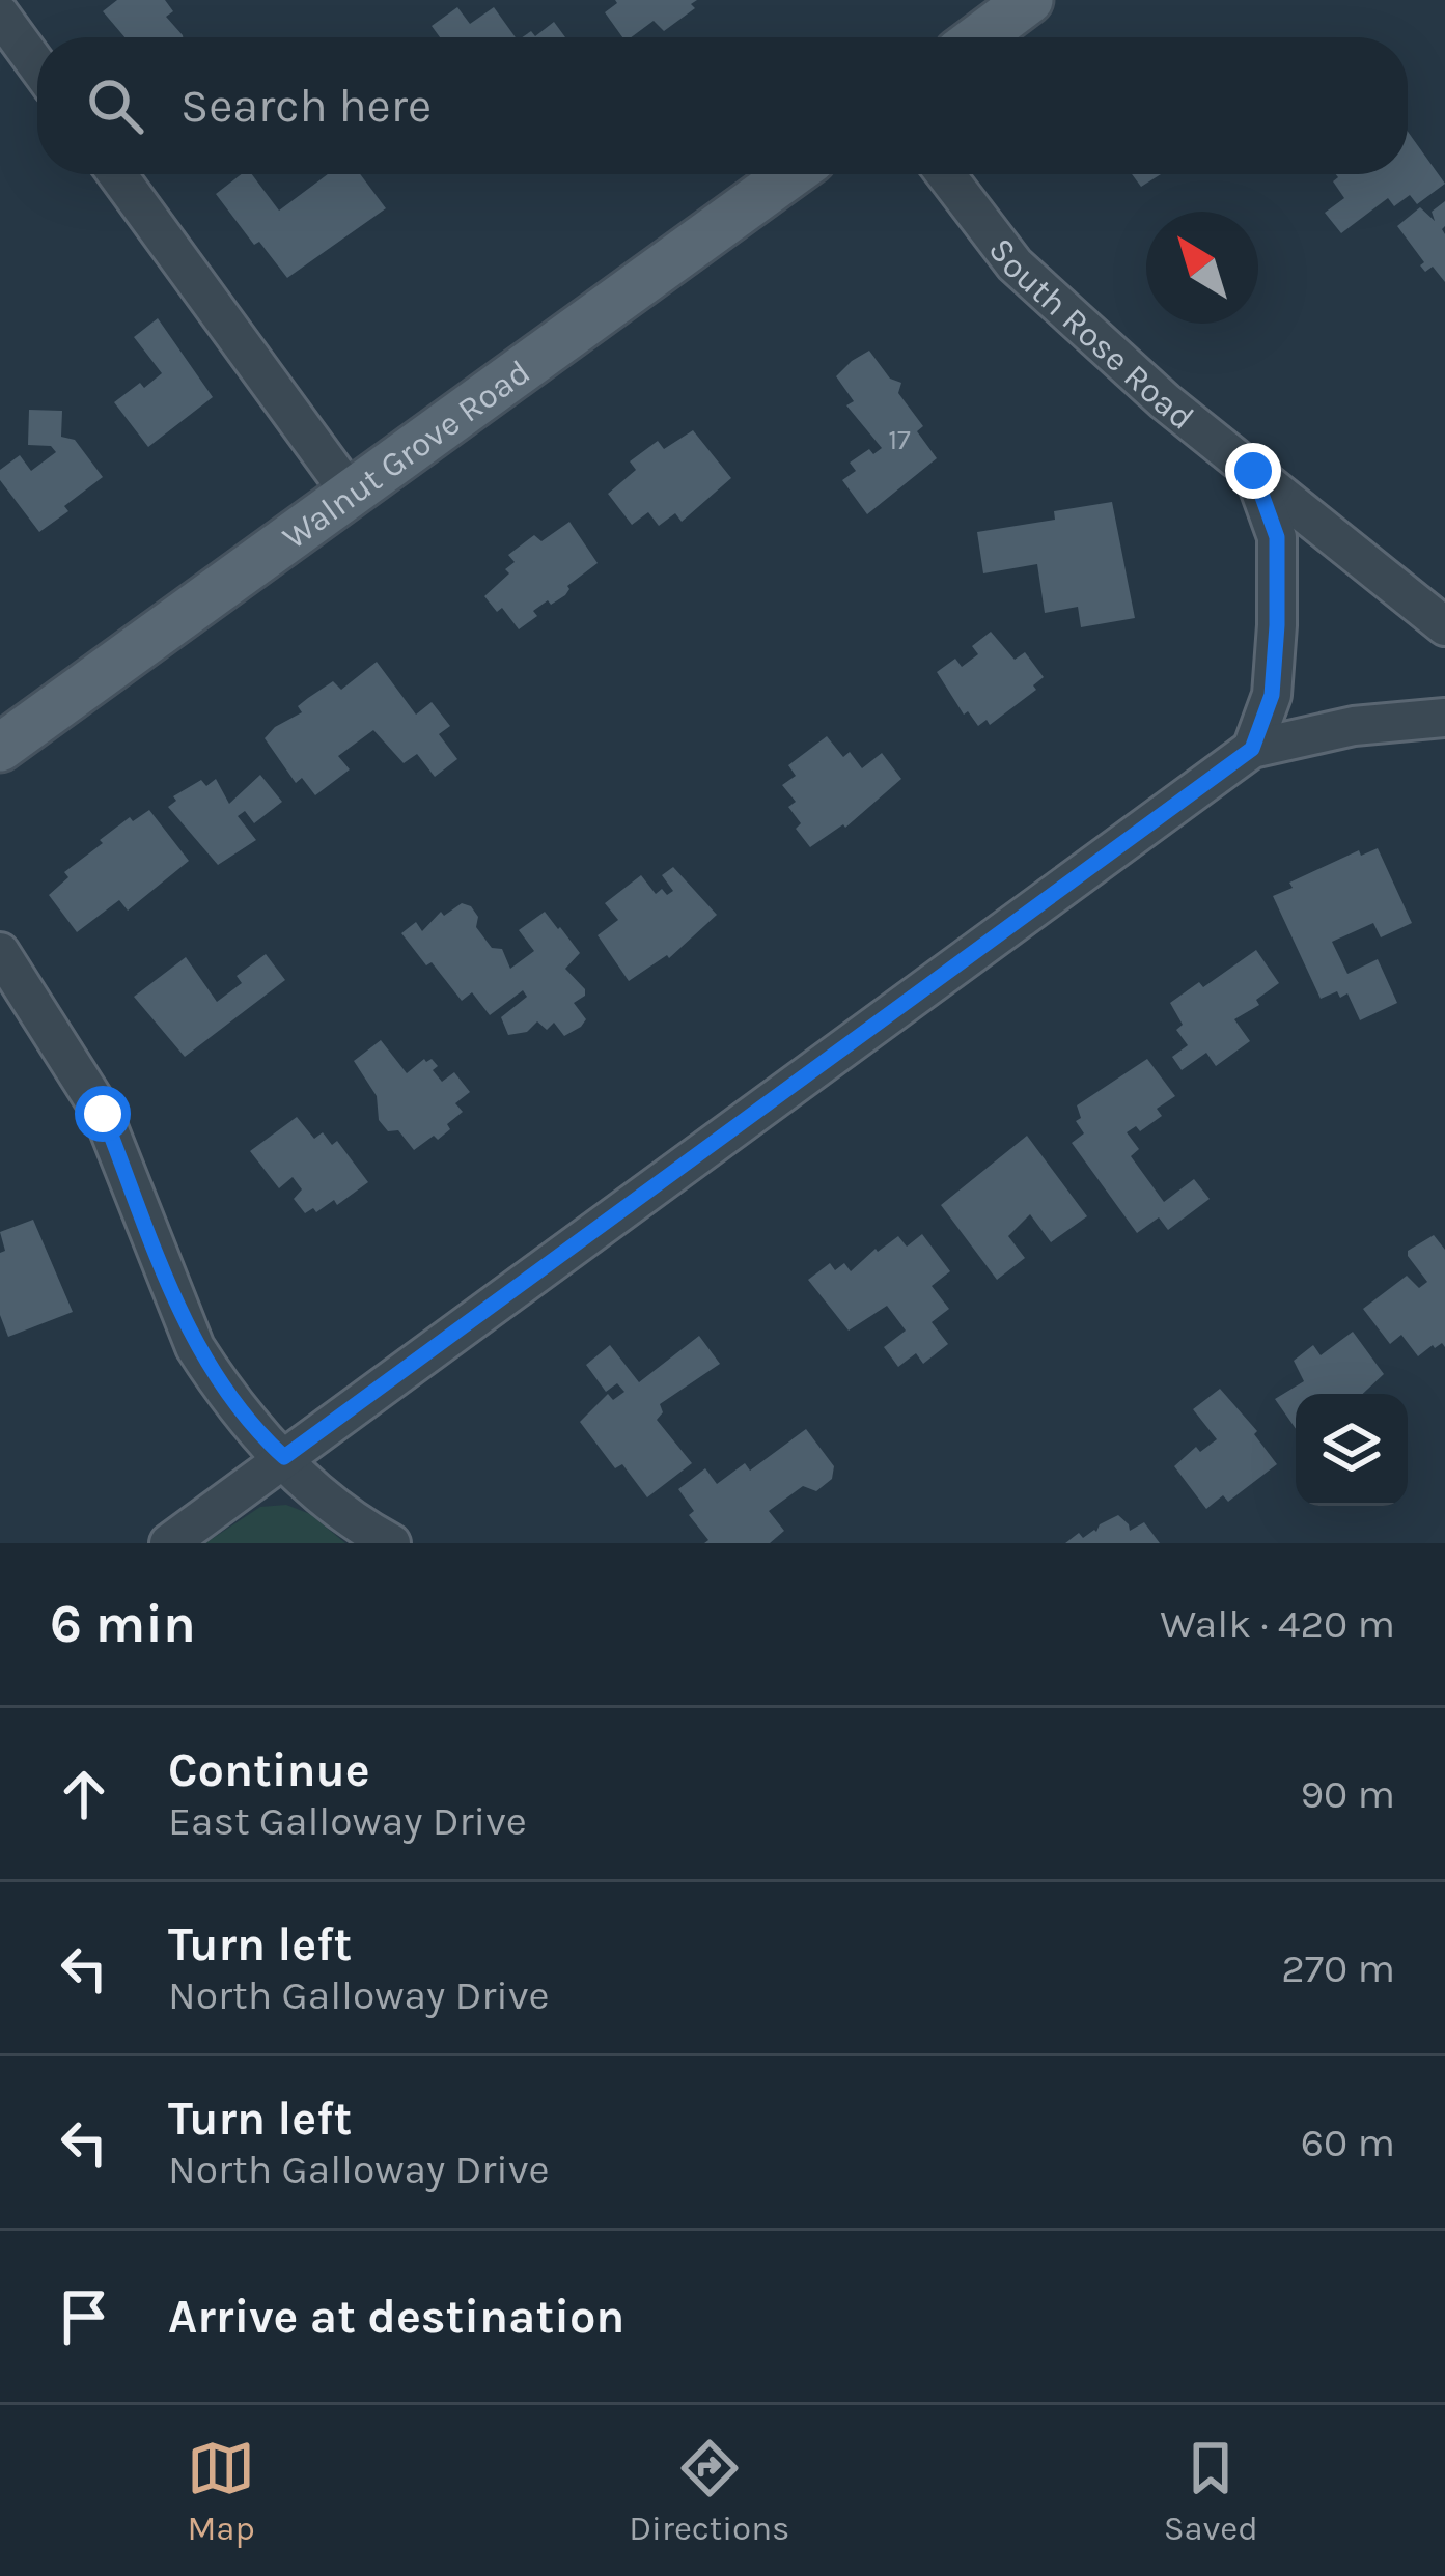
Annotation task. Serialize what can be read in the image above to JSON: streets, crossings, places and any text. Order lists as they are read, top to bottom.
{
  "streets": {
    "main road": ["Walnut Grove Road"],
    "street": ["South Rose Road"]
  },
  "house_numbers": ["17"],
  "north": "top left",
  "page": {
    "search": "Search here",
    "heading": ["6 min", "Walk · 420 m"],
    "list": [
      ["Continue", "East Galloway Drive", "90 m"],
      ["Turn left", "North Galloway Drive", "270 m"],
      ["Turn left", "North Galloway Drive", "60 m"],
      "Arrive at destination"
    ],
    "nav": ["Map", "Directions", "Saved"]
  }
}
